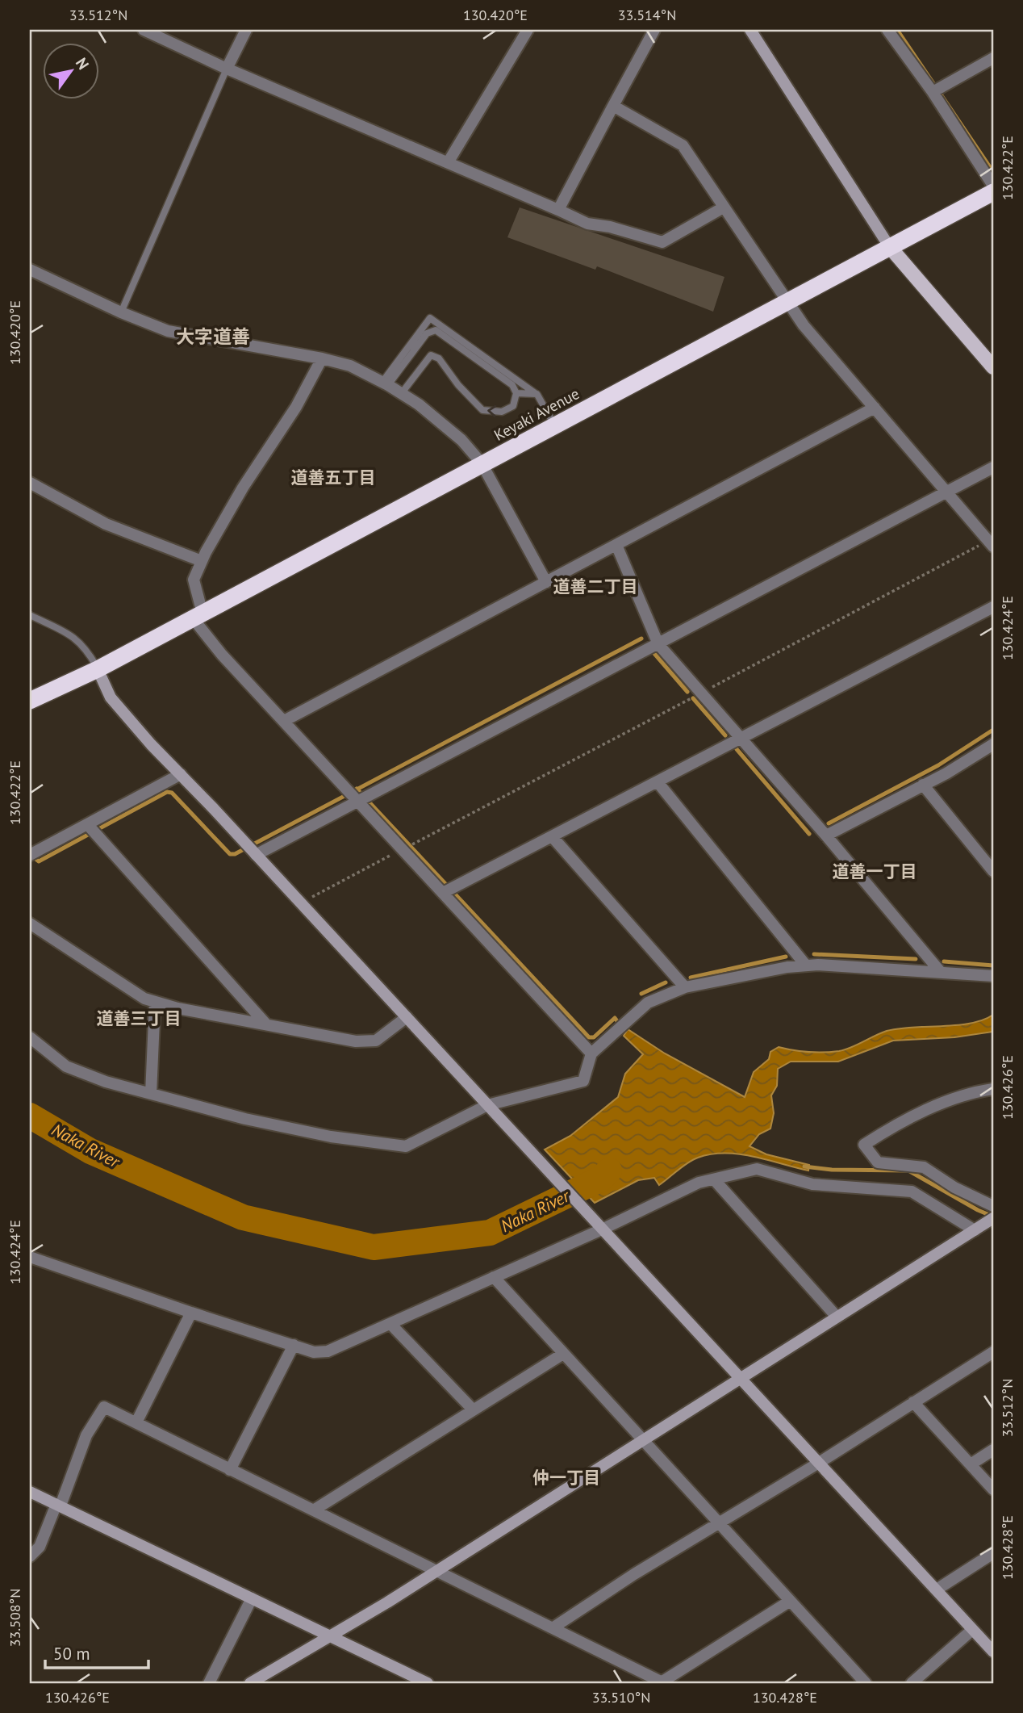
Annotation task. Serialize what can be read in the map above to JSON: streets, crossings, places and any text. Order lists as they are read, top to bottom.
{
  "streets": {
    "highway": ["Keyaki Avenue"]
  },
  "districts": [
    "大字道善",
    "道善五丁目",
    "道善二丁目",
    "道善一丁目",
    "道善三丁目",
    "仲一丁目"
  ],
  "water": ["Naka River"],
  "scale_bar": "50 m",
  "north": "top right",
  "coordinates": [
    "33.512°N",
    "130.420°E",
    "33.514°N",
    "130.422°E",
    "130.424°E",
    "130.426°E",
    "130.428°E",
    "33.508°N",
    "33.510°N"
  ]
}
